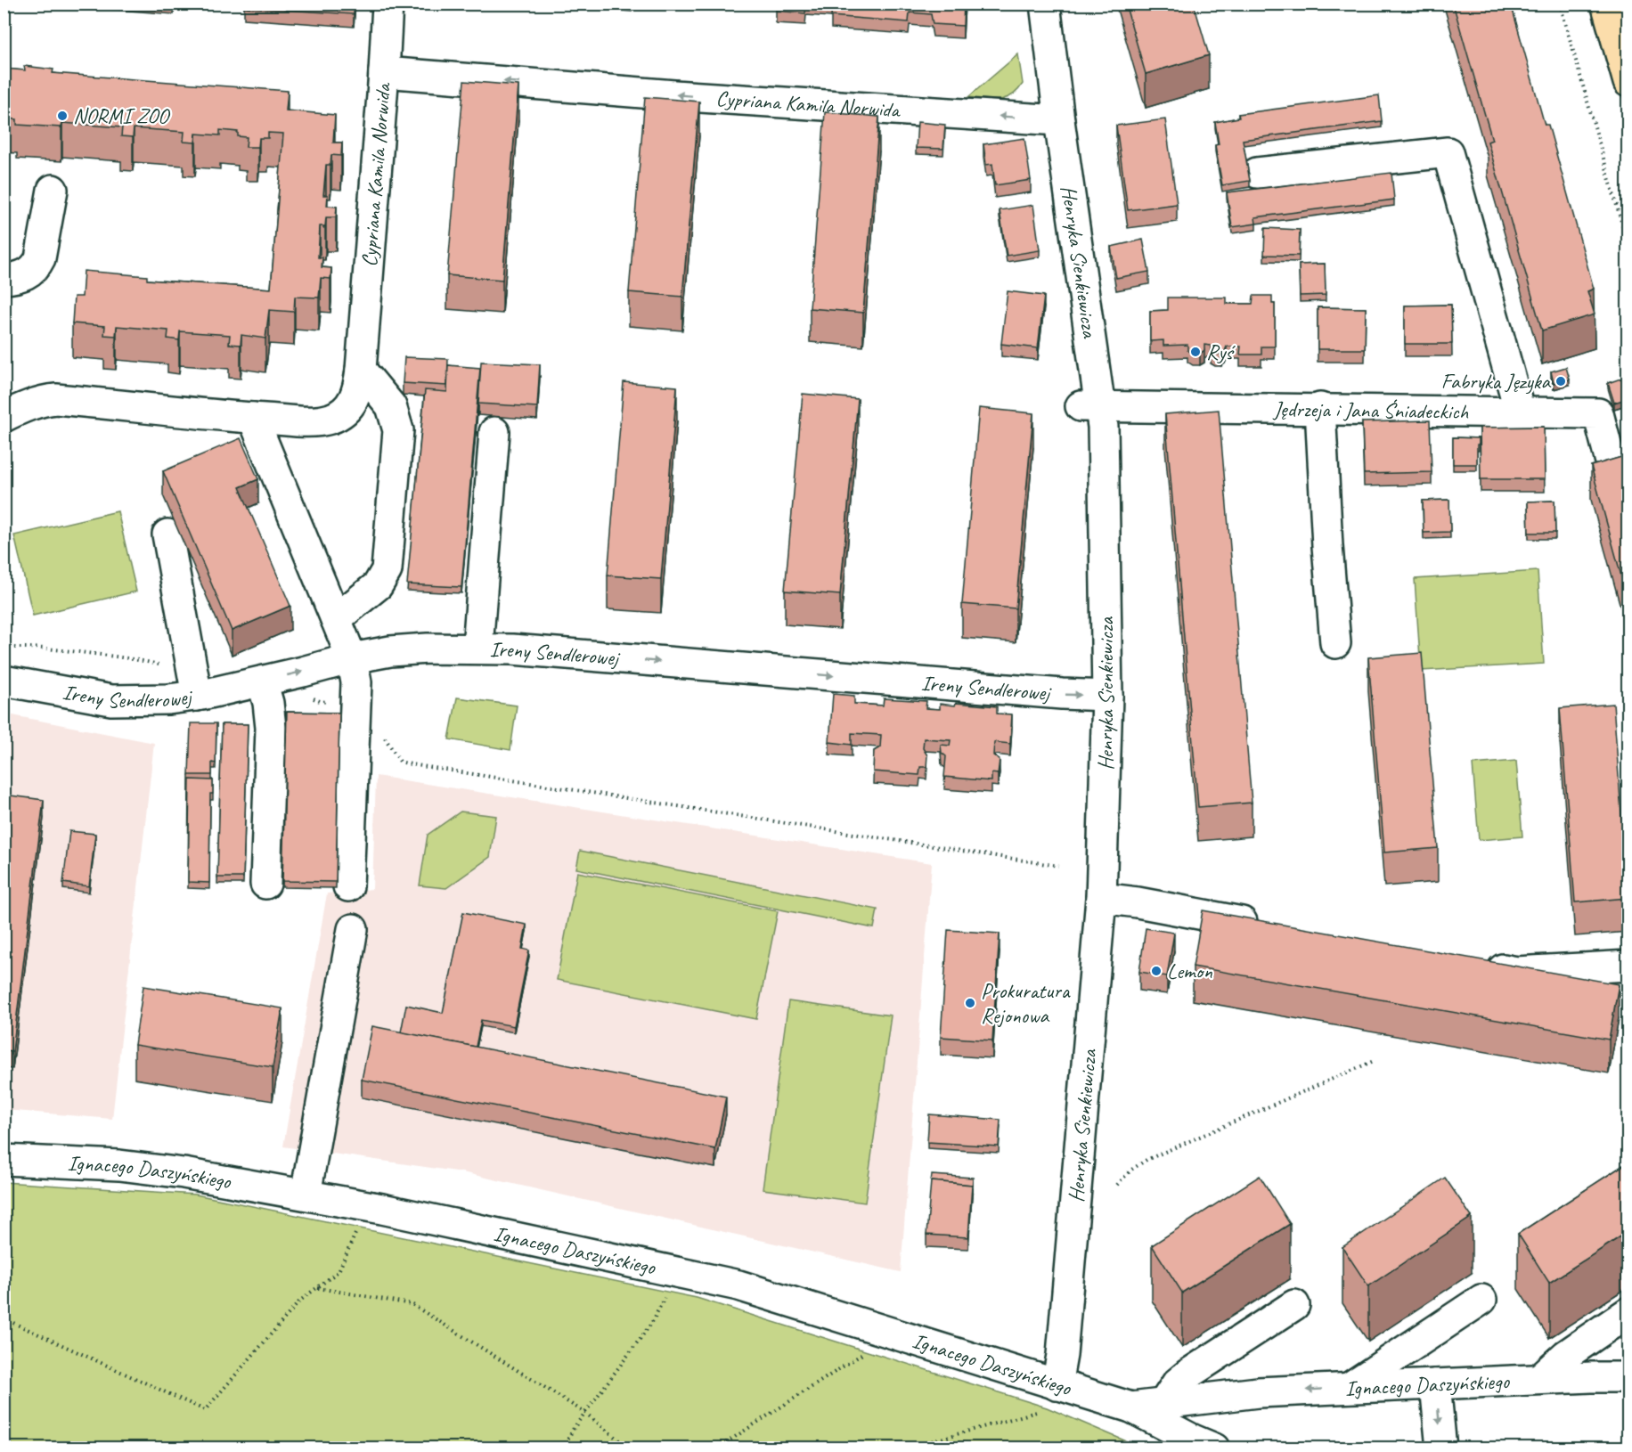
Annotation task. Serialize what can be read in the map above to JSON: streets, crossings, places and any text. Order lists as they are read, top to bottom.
{
  "streets": {
    "street": [
      "Cypriana Kamila Norwida",
      "Henryka Sienkiewicza",
      "Jędrzeja i Jana Śniadeckich",
      "Ireny Sendlerowej",
      "Ignacego Daszyńskiego"
    ]
  },
  "crossings": [
    ["Cypriana Kamila Norwida", "Henryka Sienkiewicza"],
    ["Henryka Sienkiewicza", "Jędrzeja i Jana Śniadeckich"],
    ["Henryka Sienkiewicza", "Ireny Sendlerowej"],
    ["Henryka Sienkiewicza", "Ignacego Daszyńskiego"]
  ],
  "one_way": ["Cypriana Kamila Norwida", "Ireny Sendlerowej"],
  "places": [
    "NORMI ZOO",
    "Ryś",
    "Fabryka Języka",
    "Lemon",
    "Prokuratura Rejonowa"
  ]
}
